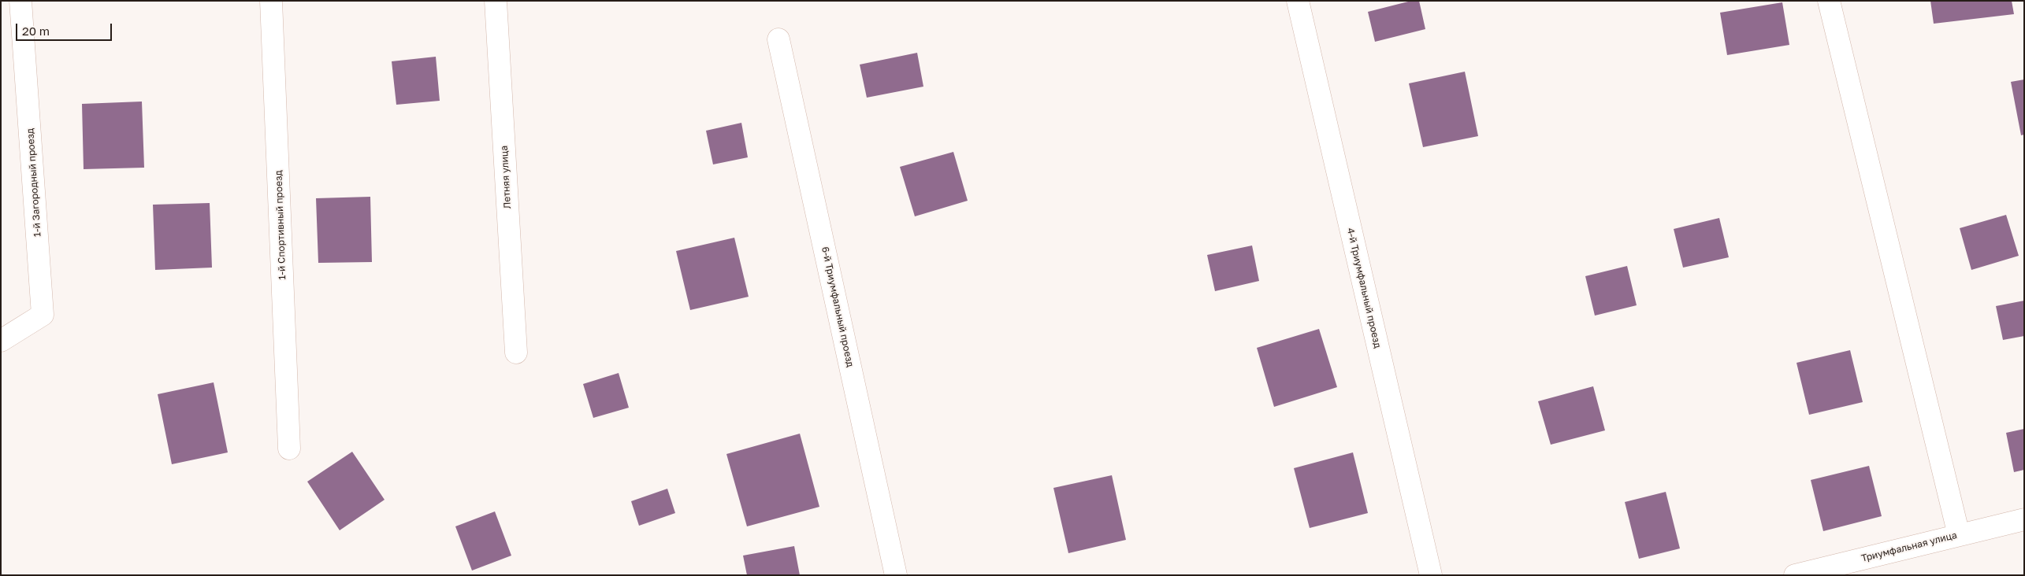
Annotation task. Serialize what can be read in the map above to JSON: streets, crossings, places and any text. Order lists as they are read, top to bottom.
{
  "streets": {
    "street": [
      "Летняя улица",
      "1-й Загородный проезд",
      "1-й Спортивный проезд",
      "4-й Триумфальный проезд",
      "6-й Триумфальный проезд",
      "Триумфальная улица"
    ]
  },
  "scale_bar": "20 m"
}
